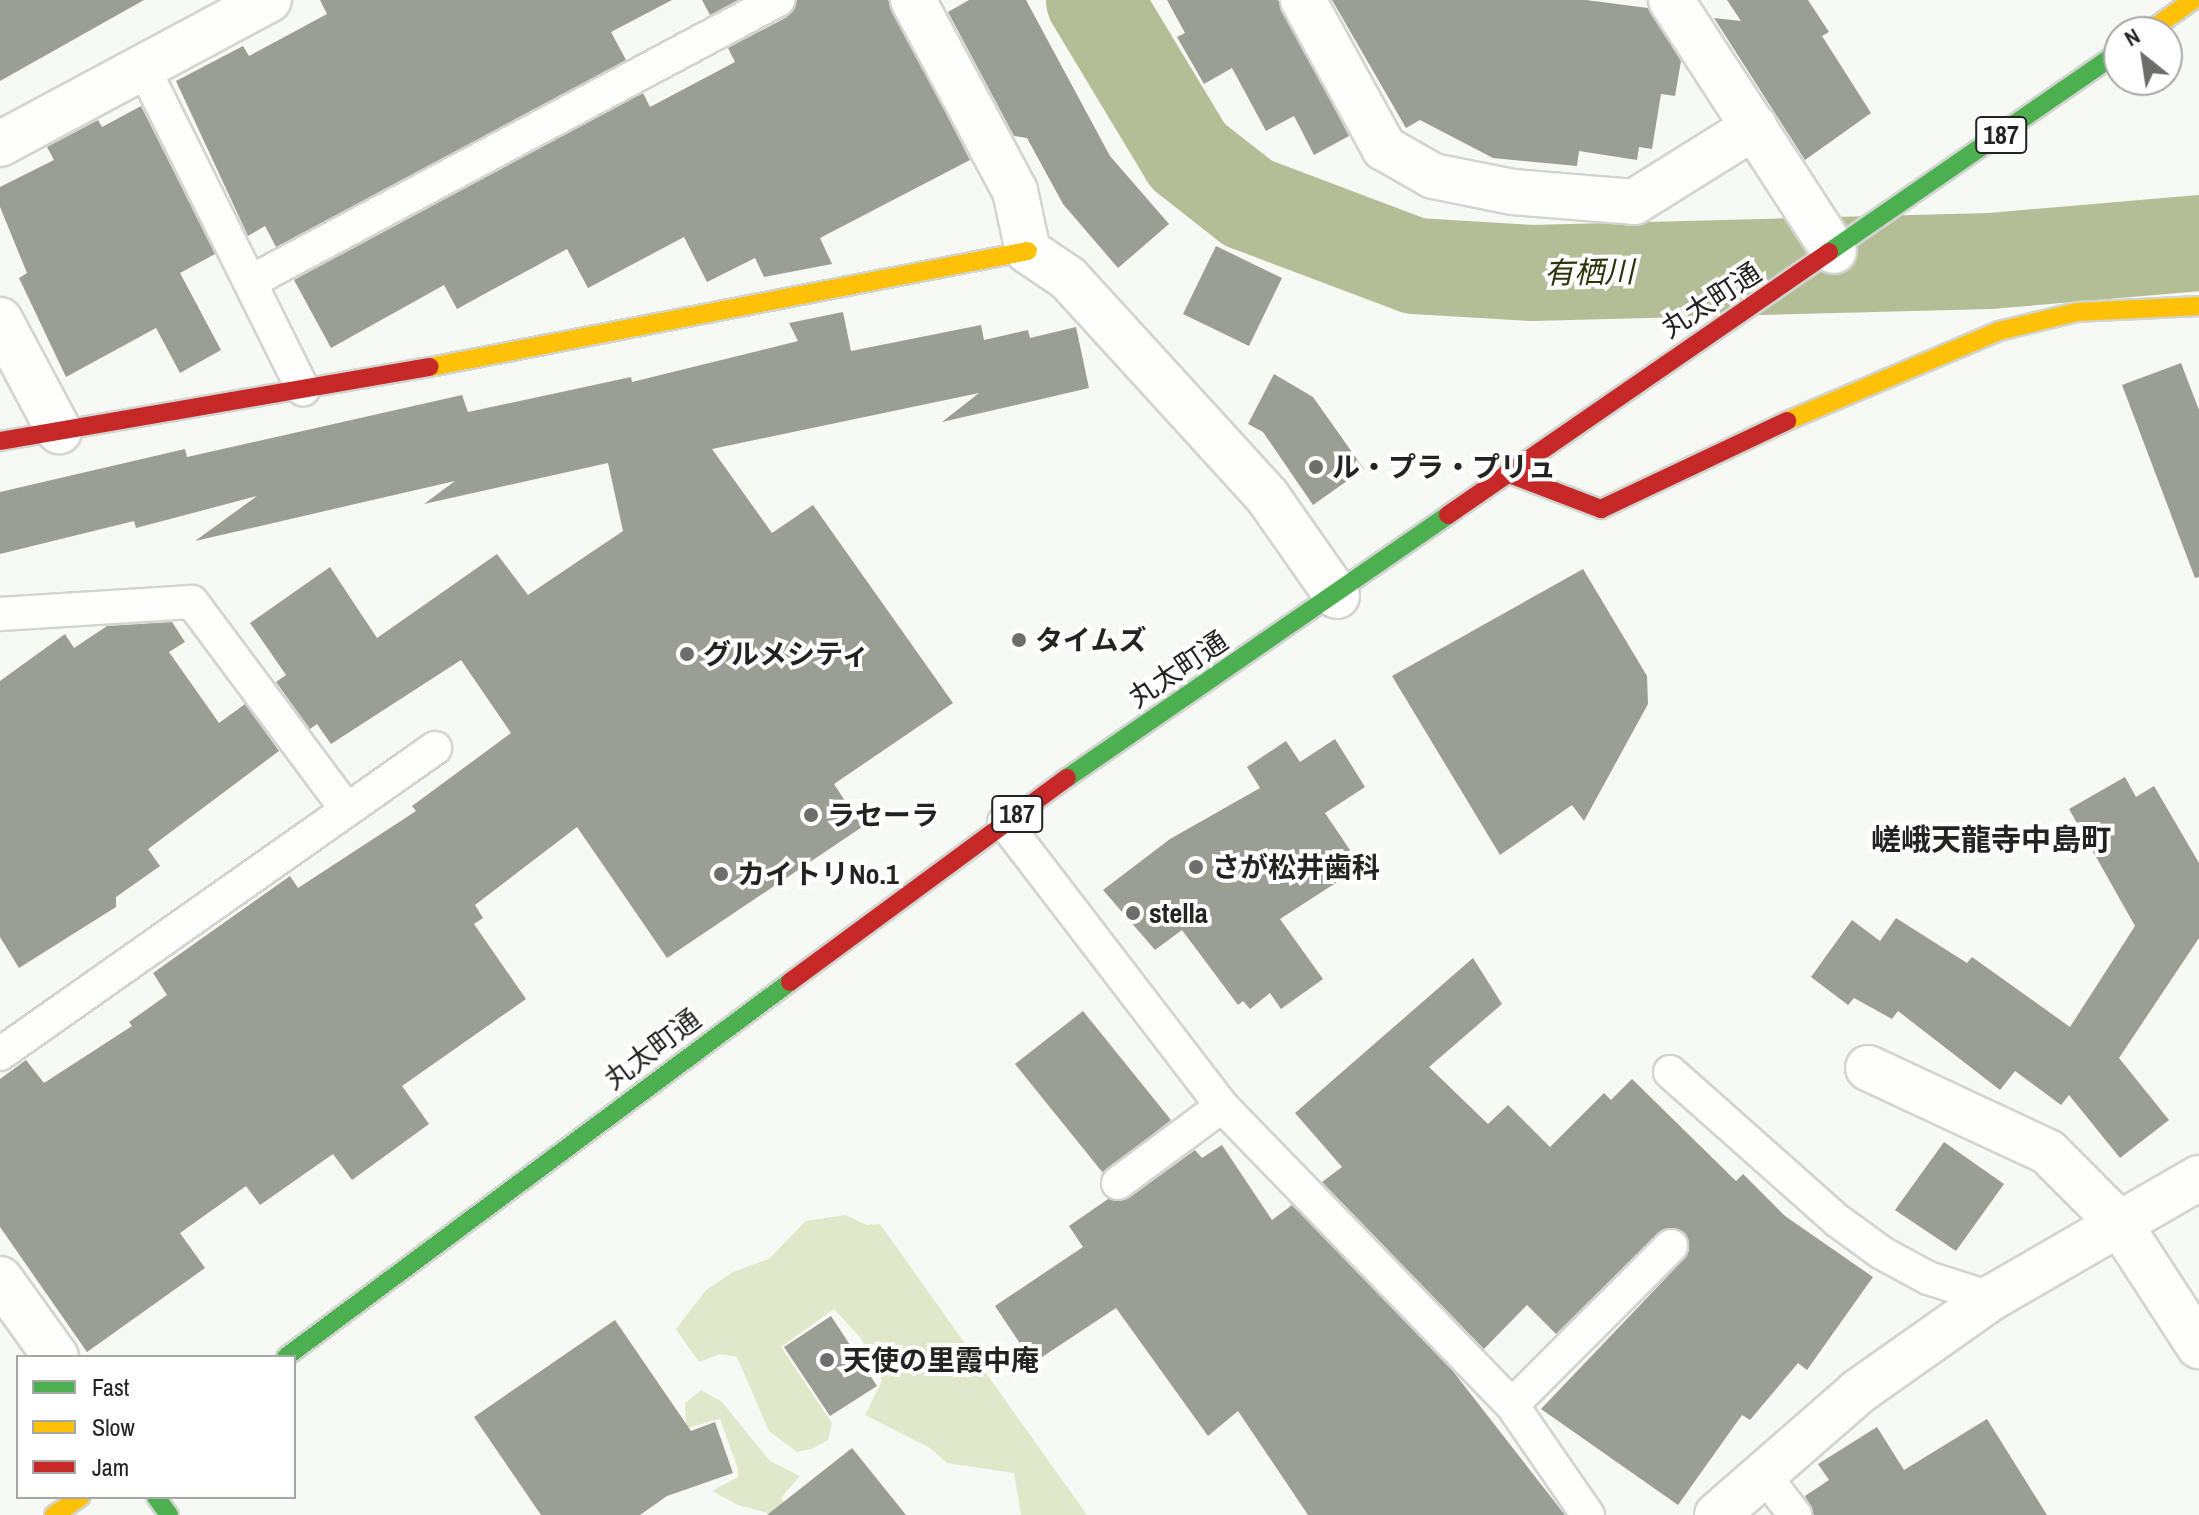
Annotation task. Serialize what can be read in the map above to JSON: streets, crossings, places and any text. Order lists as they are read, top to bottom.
{
  "streets": {
    "main road": ["187", "丸太町通"]
  },
  "districts": ["嵯峨天龍寺中島町"],
  "water": ["有栖川"],
  "places": [
    "ル・プラ・プリュ",
    "タイムズ",
    "グルメシティ",
    "ラセーラ",
    "さが松井歯科",
    "カイトリNo.1",
    "stella",
    "天使の里霞中庵"
  ],
  "legend": ["Fast", "Slow", "Jam"],
  "north": "top left"
}
